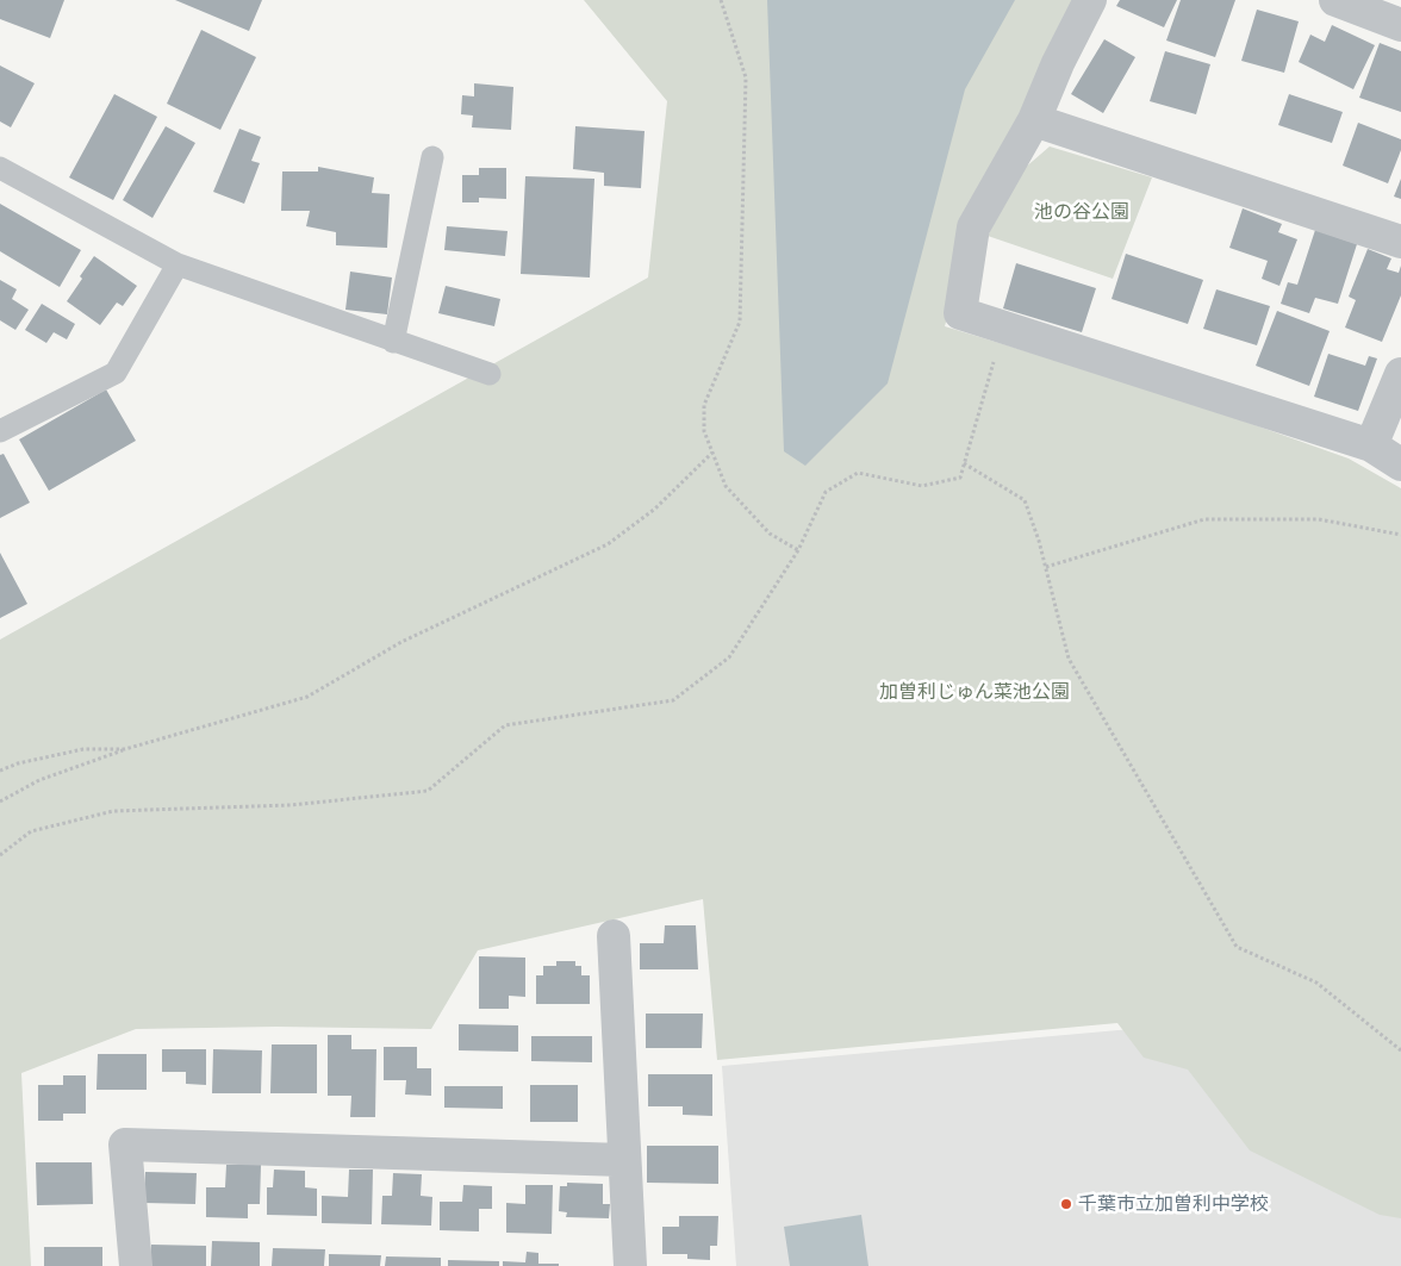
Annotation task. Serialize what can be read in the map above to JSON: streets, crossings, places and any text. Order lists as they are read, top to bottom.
{
  "parks": ["池の谷公園", "加曽利じゅん菜池公園"],
  "places": ["千葉市立加曽利中学校"]
}
